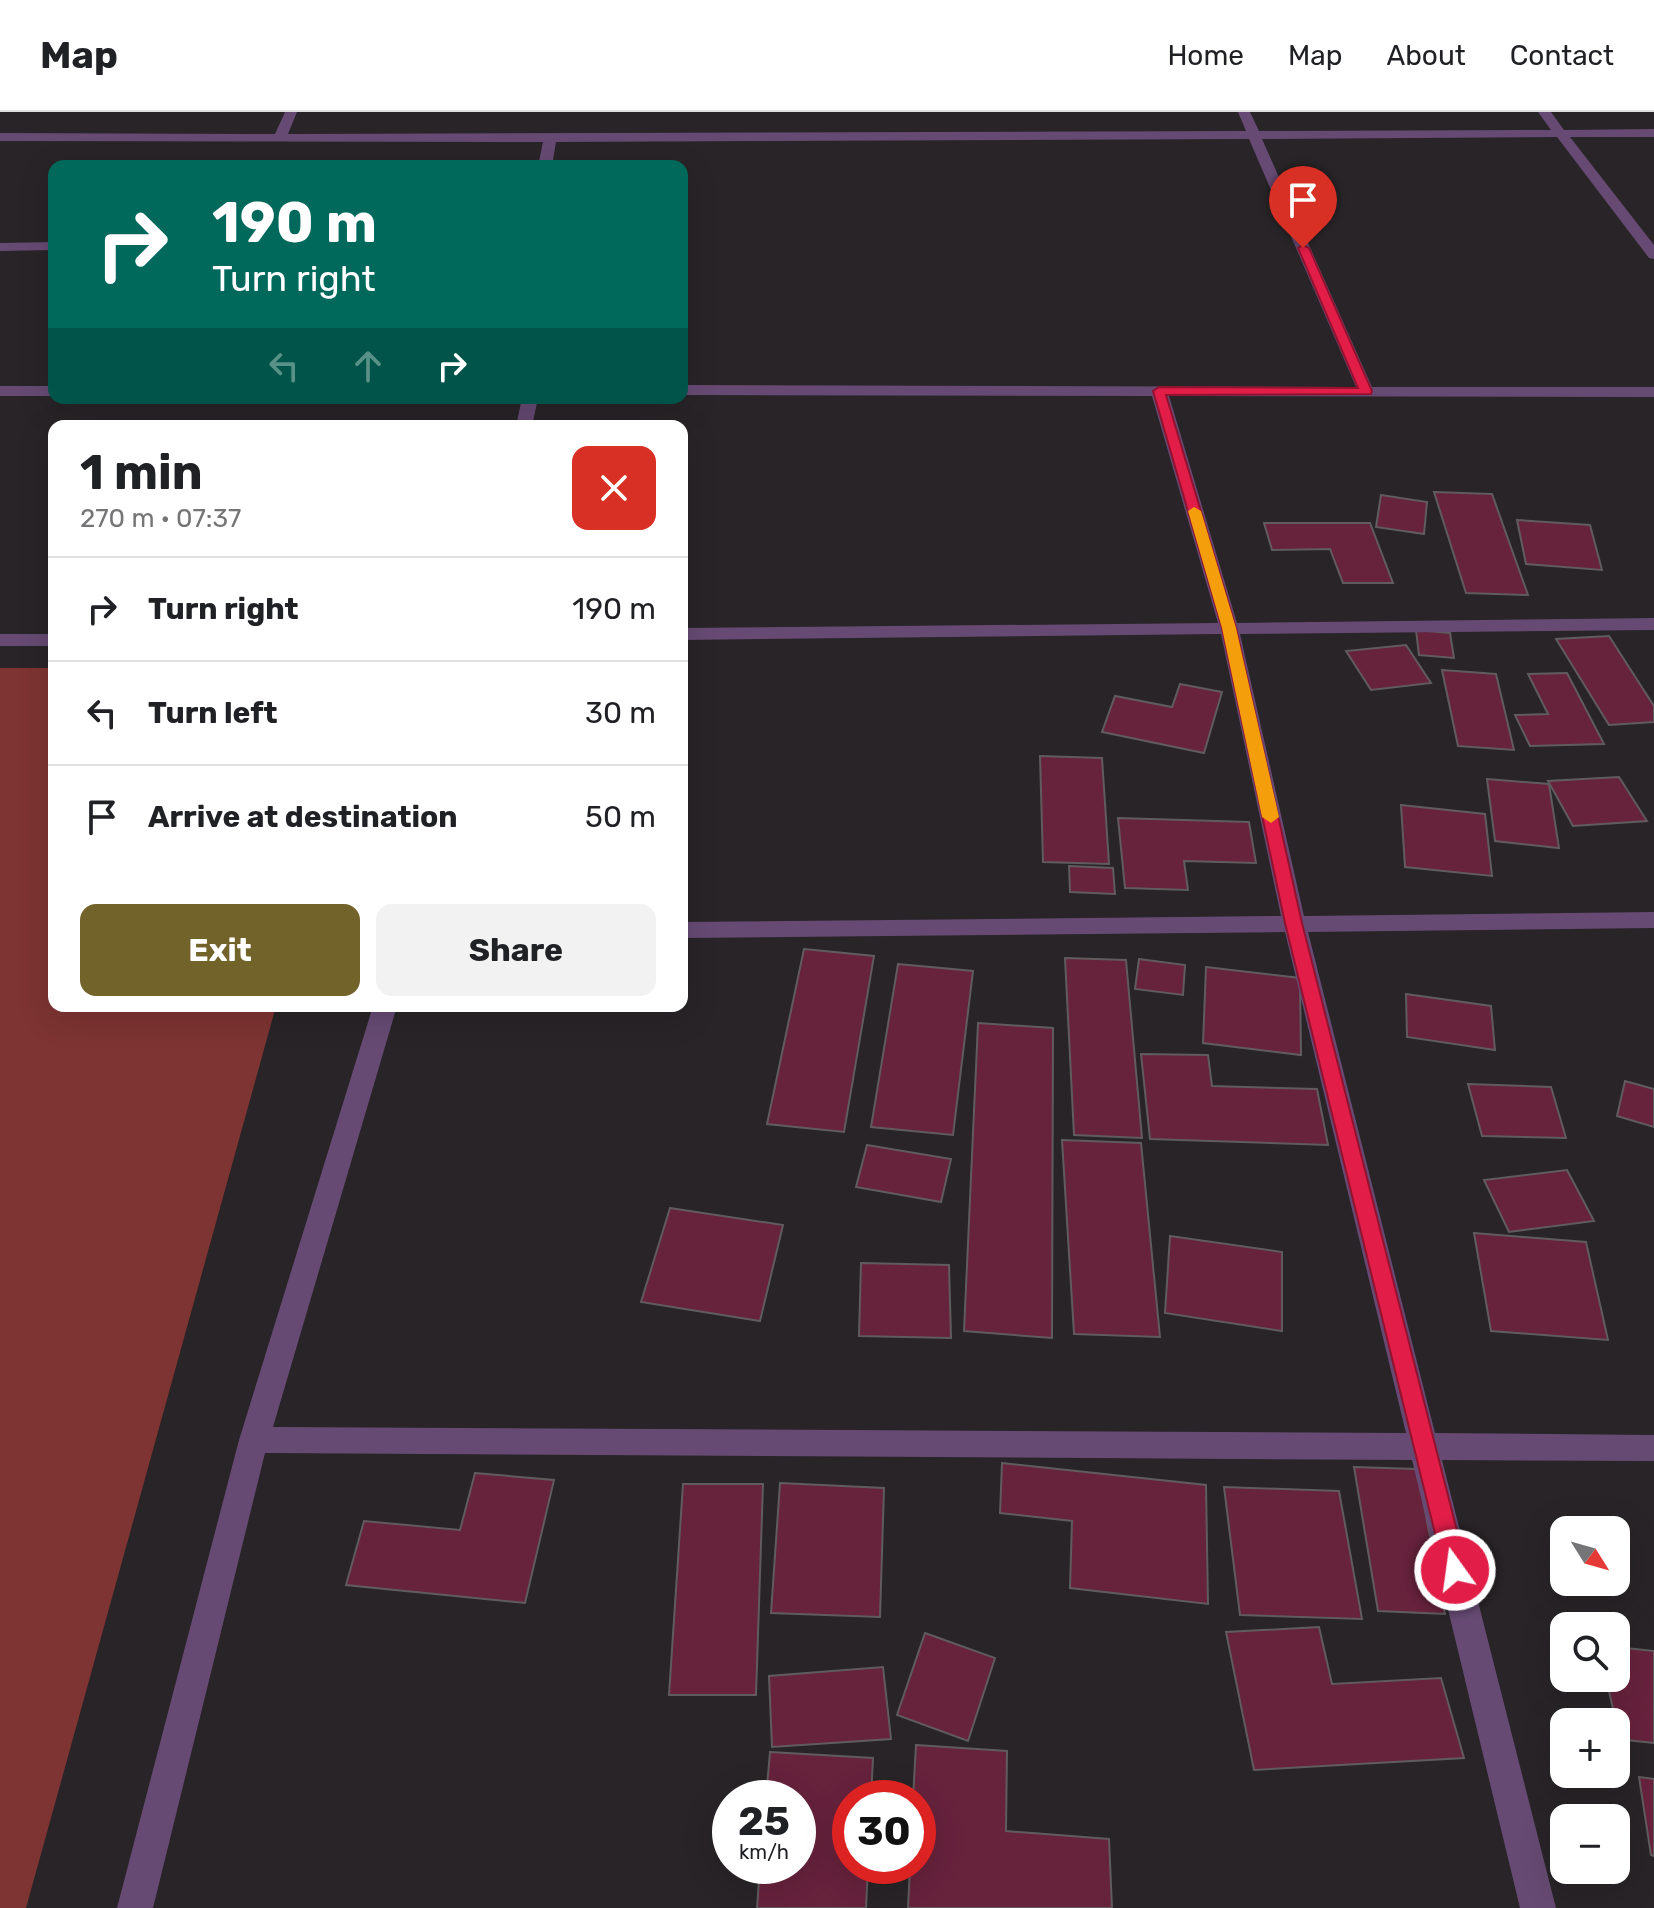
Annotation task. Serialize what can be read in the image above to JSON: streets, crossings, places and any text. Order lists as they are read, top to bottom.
{
  "north": "bottom right",
  "page": {
    "header": "Map",
    "nav": [
      "Home",
      "Map",
      "About",
      "Contact"
    ],
    "turn": ["190 m", "Turn right"],
    "heading": ["1 min", "270 m · 07:37"],
    "list": [
      {
        "name": "Turn right",
        "value": "190 m"
      },
      {
        "name": "Turn left",
        "value": "30 m"
      },
      {
        "name": "Arrive at destination",
        "value": "50 m"
      }
    ],
    "buttons": ["Exit", "Share"],
    "map_buttons": ["+", "−"],
    "speed": "25 km/h",
    "limit": "30"
  }
}
